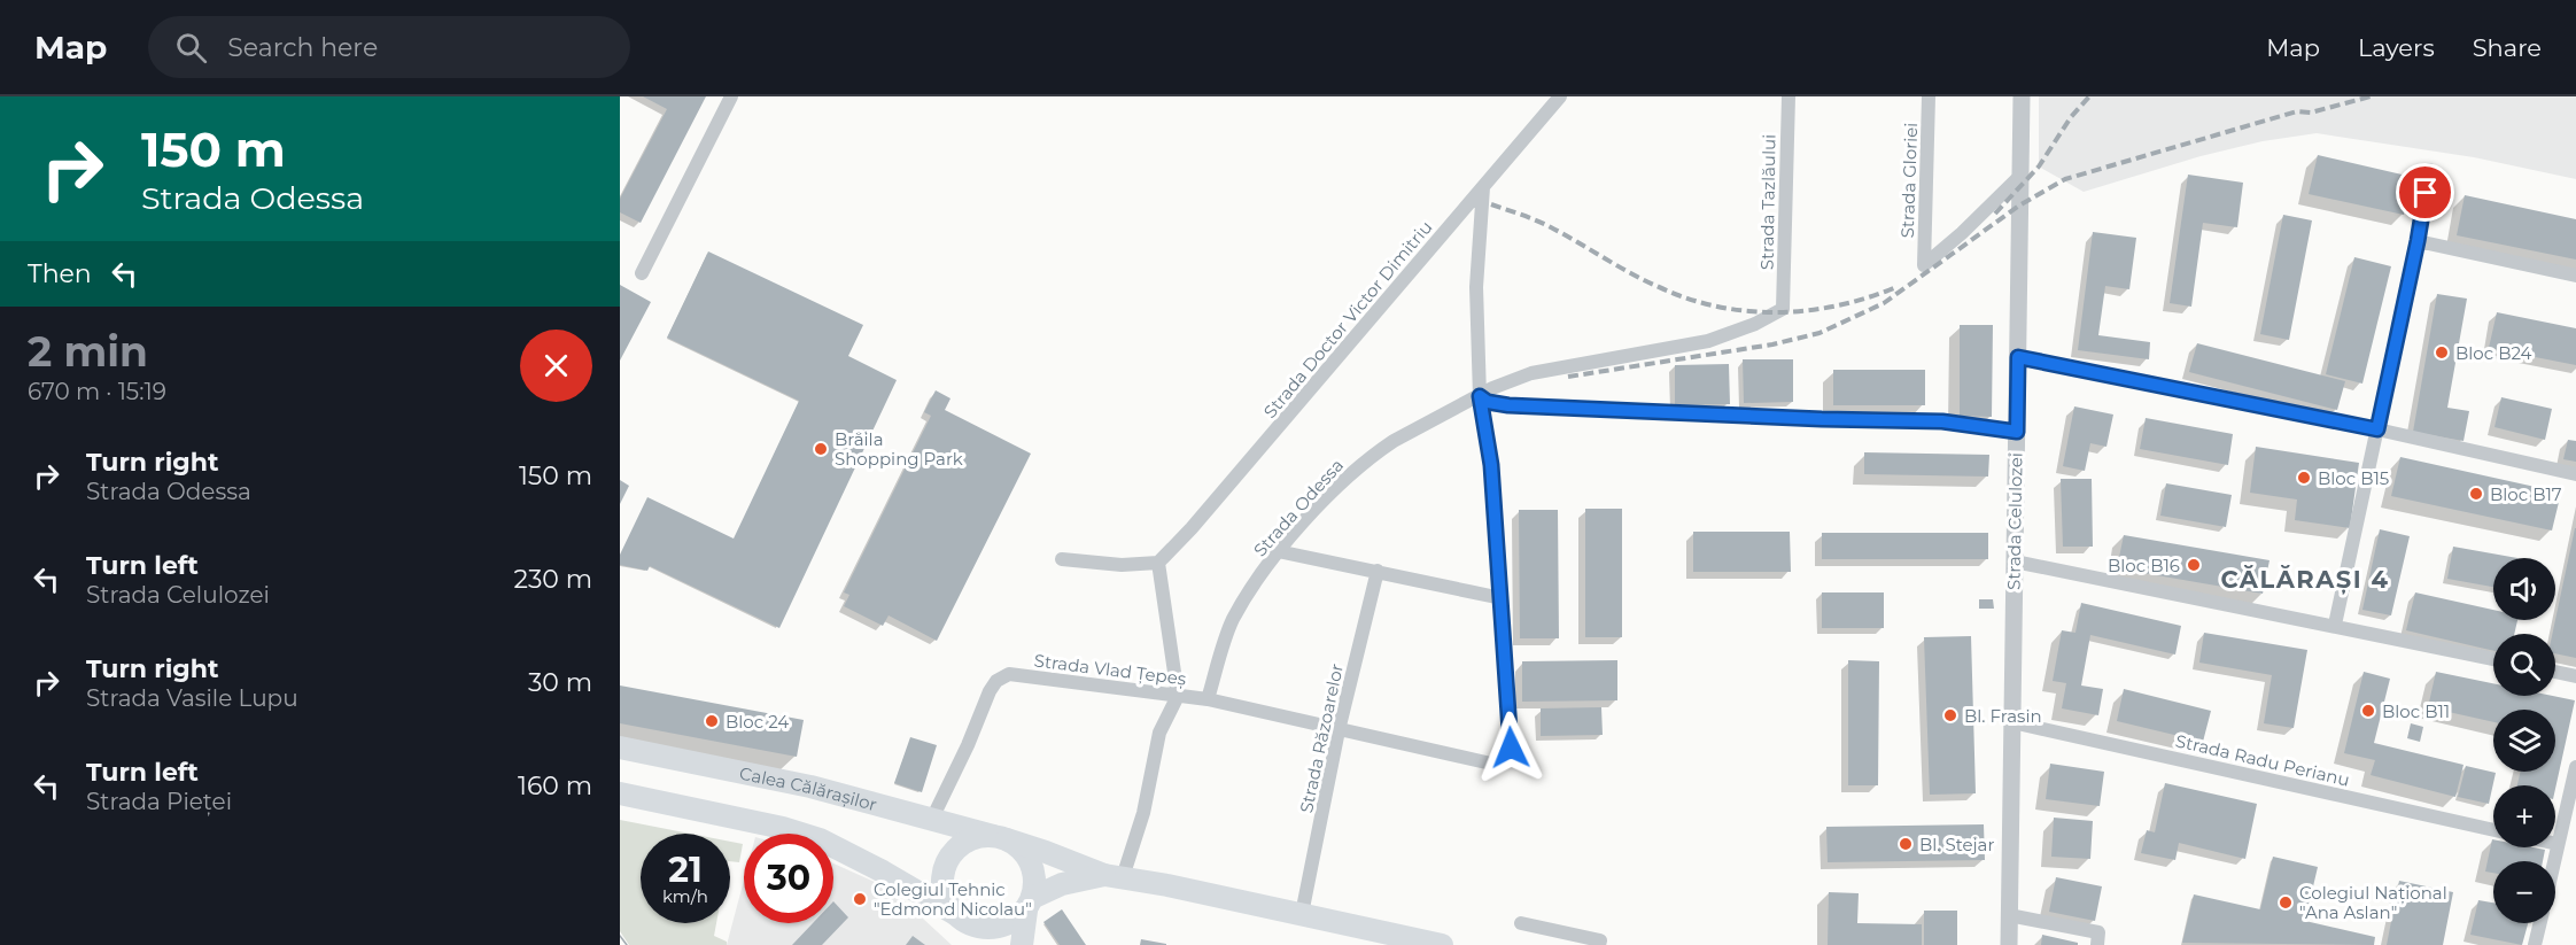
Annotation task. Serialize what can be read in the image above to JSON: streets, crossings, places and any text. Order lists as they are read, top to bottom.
{
  "streets": {
    "main road": ["Calea Călărașilor"],
    "street": [
      "Strada Gloriei",
      "Strada Tazlăului",
      "Strada Doctor Victor Dimitriu",
      "Strada Odessa",
      "Strada Celulozei",
      "Strada Vlad Țepeș",
      "Strada Răzoarelor",
      "Strada Radu Perianu"
    ]
  },
  "crossings": [
    ["Strada Gloriei", "Strada Celulozei"],
    ["Strada Tazlăului", "Strada Odessa"],
    ["Strada Odessa", "Strada Vlad Țepeș"],
    ["Strada Celulozei", "Strada Radu Perianu"],
    ["Strada Vlad Țepeș", "Strada Răzoarelor"],
    ["Strada Vlad Țepeș", "Calea Călărașilor"],
    ["Strada Răzoarelor", "Calea Călărașilor"]
  ],
  "districts": ["CĂLĂRAȘI 4"],
  "places": [
    "Bloc B24",
    "Brăila Shopping Park",
    "Bloc B15",
    "Bloc B17",
    "Bloc B16",
    "Bloc B11",
    "Bl. Frasin",
    "Bloc 24",
    "Bl. Stejar",
    "Colegiul Tehnic \"Edmond Nicolau\"",
    "Colegiul Național \"Ana Aslan\""
  ],
  "page": {
    "header": "Map",
    "search": "Search here",
    "nav": ["Map", "Layers", "Share"],
    "turn": ["150 m", "Strada Odessa"],
    "then": "Then",
    "heading": ["2 min", "670 m · 15:19"],
    "list": [
      {
        "name": "Turn right",
        "note": "Strada Odessa",
        "value": "150 m"
      },
      {
        "name": "Turn left",
        "note": "Strada Celulozei",
        "value": "230 m"
      },
      {
        "name": "Turn right",
        "note": "Strada Vasile Lupu",
        "value": "30 m"
      },
      {
        "name": "Turn left",
        "note": "Strada Pieței",
        "value": "160 m"
      }
    ],
    "map_buttons": ["+", "−"],
    "speed": "21 km/h",
    "limit": "30"
  }
}
